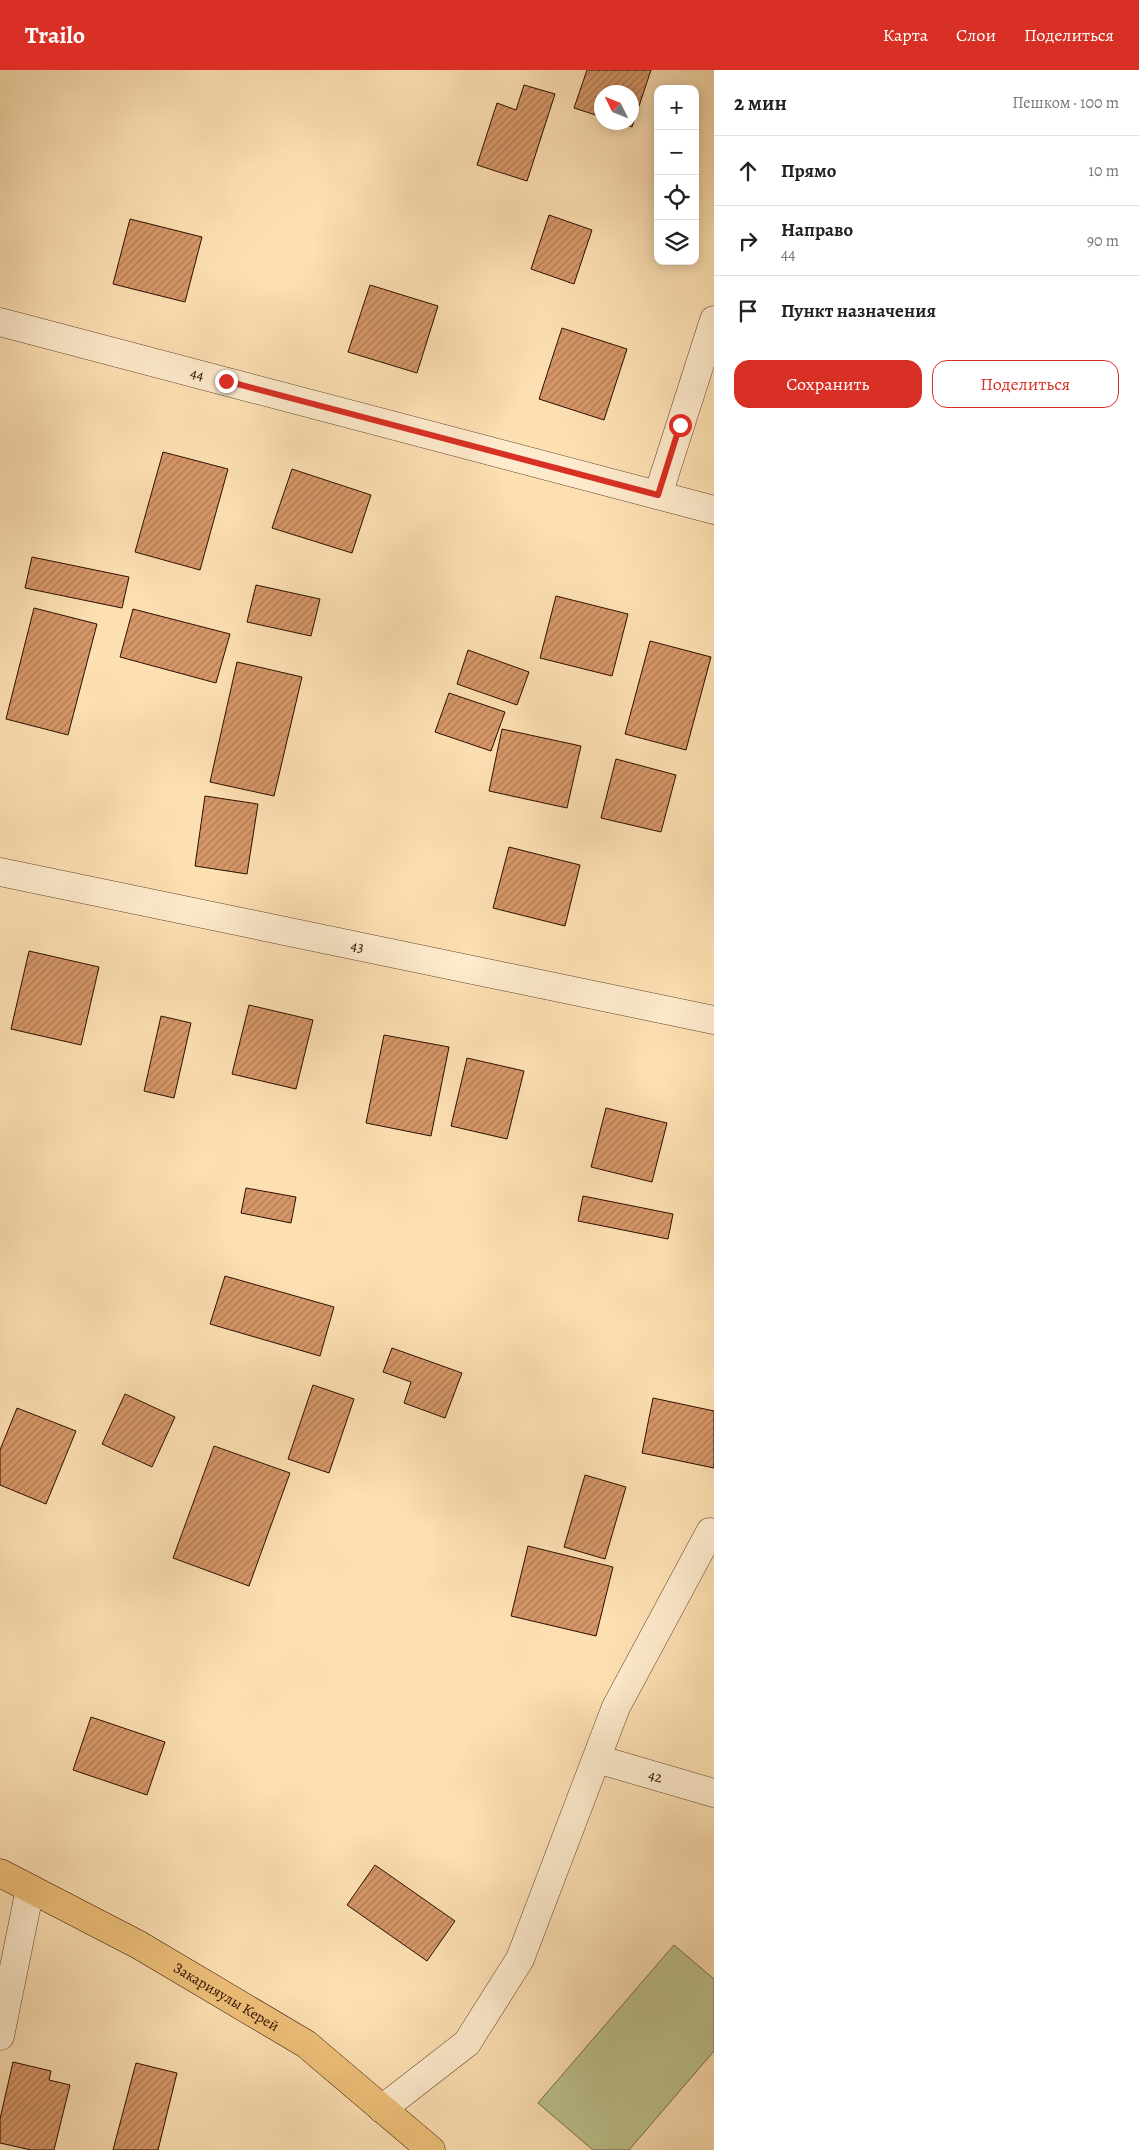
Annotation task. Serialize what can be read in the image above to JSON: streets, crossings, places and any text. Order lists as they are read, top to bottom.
{
  "streets": {
    "highway": ["Закарияулы Керей"],
    "street": ["44", "43", "42"]
  },
  "north": "top left",
  "page": {
    "header": "Trailo",
    "nav": ["Карта", "Слои", "Поделиться"],
    "heading": ["2 мин", "Пешком · 100 m"],
    "map_buttons": ["+", "−"],
    "list": [
      ["Прямо", "10 m"],
      ["Направо", "44", "90 m"],
      "Пункт назначения"
    ],
    "buttons": ["Сохранить", "Поделиться"]
  }
}
